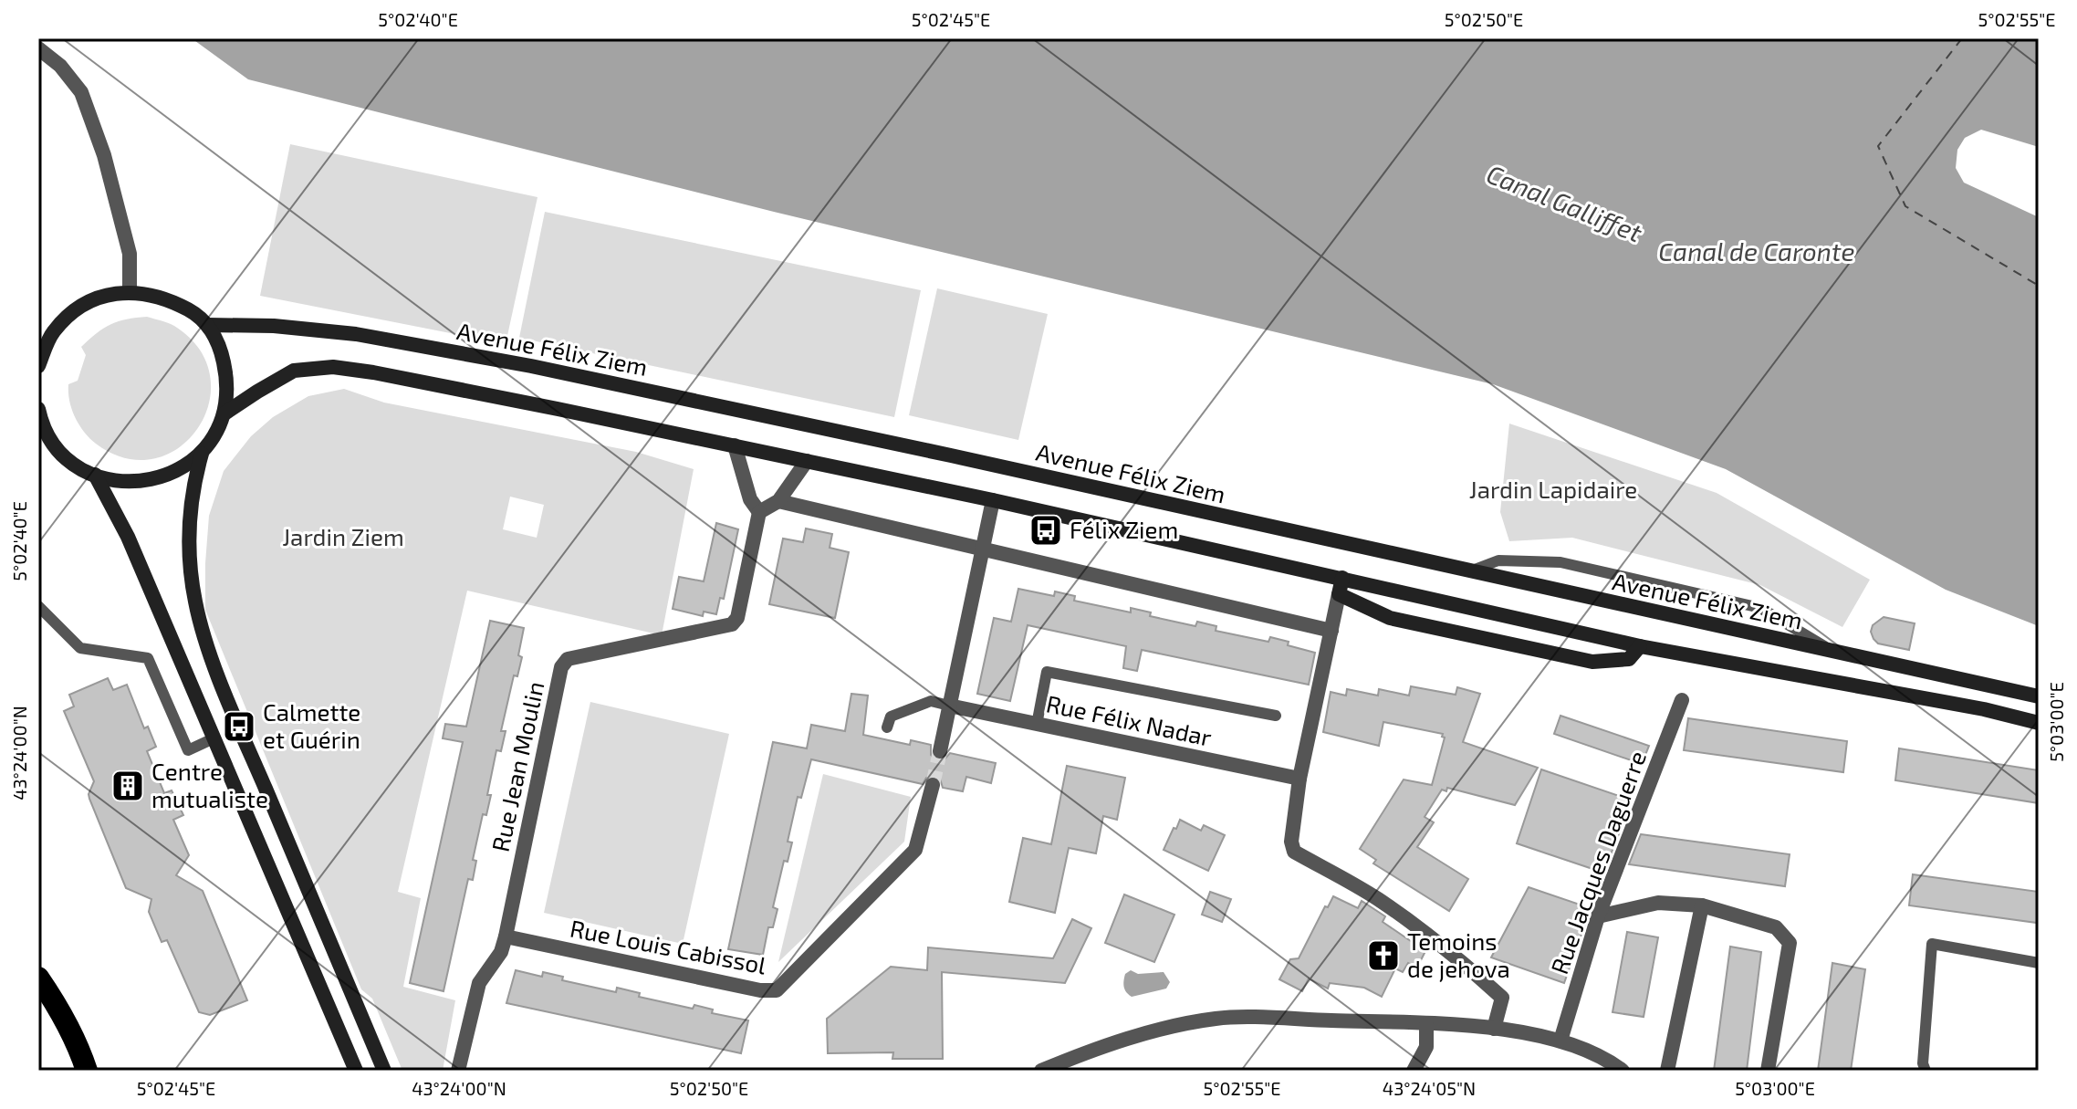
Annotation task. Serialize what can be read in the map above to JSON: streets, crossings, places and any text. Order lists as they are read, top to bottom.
{
  "streets": {
    "main road": ["Avenue Félix Ziem"],
    "street": [
      "Rue Félix Nadar",
      "Rue Jean Moulin",
      "Rue Jacques Daguerre",
      "Rue Louis Cabissol"
    ]
  },
  "crossings": [
    ["Rue Jean Moulin", "Rue Louis Cabissol"]
  ],
  "water": ["Canal Galliffet", "Canal de Caronte"],
  "parks": ["Jardin Lapidaire", "Jardin Ziem"],
  "places": {
    "bus stop": ["Félix Ziem", "Calmette et Guérin"],
    "building": ["Centre mutualiste"],
    "church": ["Temoins de jehova"]
  },
  "coordinates": [
    "5°02'40\"E",
    "5°02'45\"E",
    "5°02'50\"E",
    "5°02'55\"E",
    "5°03'00\"E",
    "43°24'00\"N",
    "43°24'05\"N"
  ]
}
